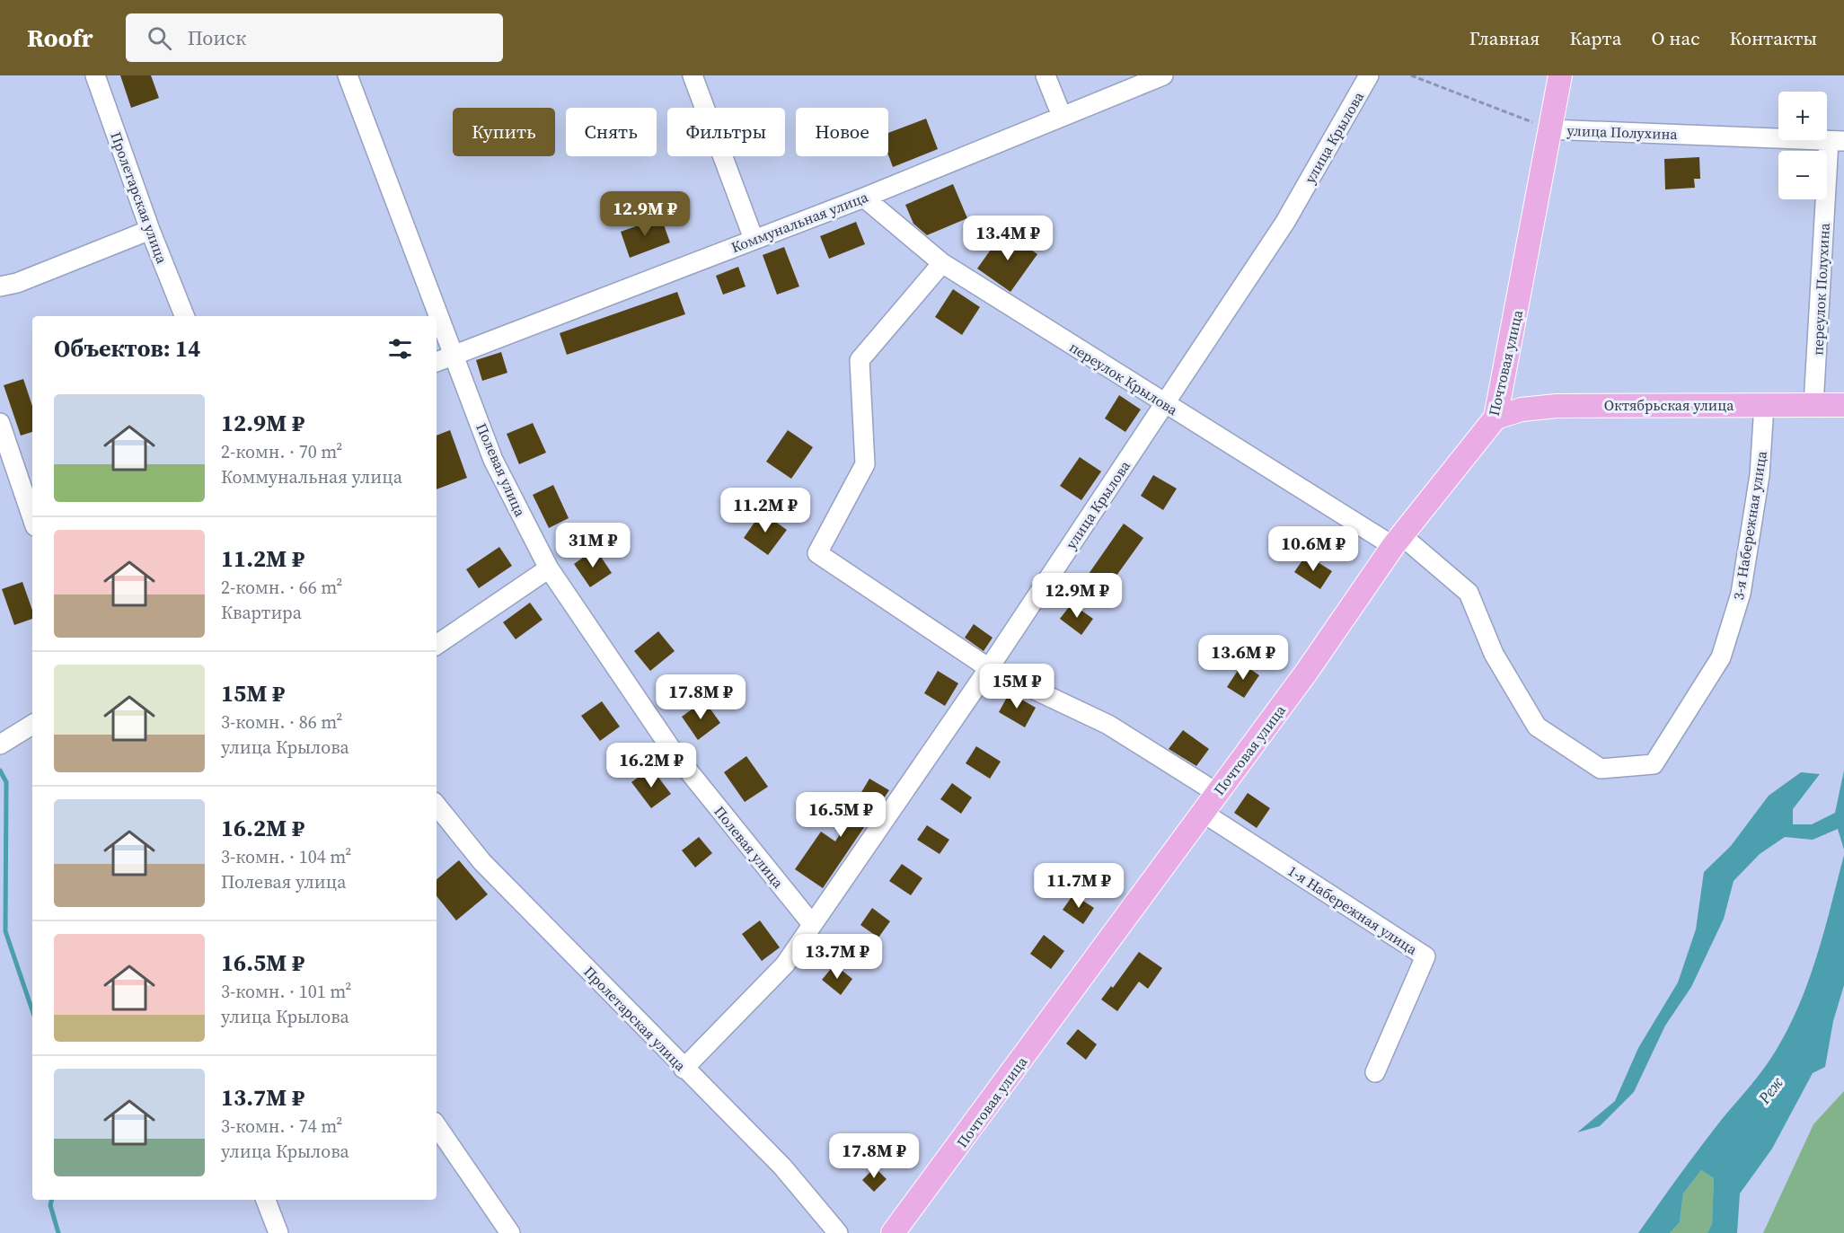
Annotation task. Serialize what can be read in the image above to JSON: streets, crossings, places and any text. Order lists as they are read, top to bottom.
{
  "streets": {
    "main road": ["Почтовая улица", "Октябрьская улица"],
    "street": [
      "улица Полухина",
      "улица Крылова",
      "Пролетарская улица",
      "Коммунальная улица",
      "переулок Полухина",
      "переулок Крылова",
      "Полевая улица",
      "3-я Набережная улица",
      "1-я Набережная улица"
    ]
  },
  "crossings": [
    ["улица Полухина", "переулок Полухина"],
    ["улица Полухина", "Почтовая улица"],
    ["улица Крылова", "Пролетарская улица"],
    ["улица Крылова", "переулок Крылова"],
    ["улица Крылова", "Полевая улица"],
    ["Коммунальная улица", "переулок Крылова"],
    ["Коммунальная улица", "Полевая улица"],
    ["переулок Полухина", "Октябрьская улица"],
    ["Почтовая улица", "переулок Крылова"],
    ["Почтовая улица", "Октябрьская улица"],
    ["Почтовая улица", "1-я Набережная улица"],
    ["переулок Крылова", "3-я Набережная улица"],
    ["Октябрьская улица", "3-я Набережная улица"]
  ],
  "water": ["Реж"],
  "page": {
    "header": "Roofr",
    "search": "Поиск",
    "nav": [
      "Главная",
      "Карта",
      "О нас",
      "Контакты"
    ],
    "map_buttons": ["+", "−"],
    "chip": [
      "Купить",
      "Снять",
      "Фильтры",
      "Новое"
    ],
    "price": [
      "12.9M ₽",
      "13.4M ₽",
      "11.2M ₽",
      "31M ₽",
      "10.6M ₽",
      "12.9M ₽",
      "13.6M ₽",
      "15M ₽",
      "17.8M ₽",
      "16.2M ₽",
      "16.5M ₽",
      "11.7M ₽",
      "13.7M ₽",
      "17.8M ₽"
    ],
    "heading": "Объектов: 14",
    "list": [
      {
        "name": "12.9M ₽",
        "note": "2-комн. · 70 m² · Коммунальная улица"
      },
      {
        "name": "11.2M ₽",
        "note": "2-комн. · 66 m² · Квартира"
      },
      {
        "name": "15M ₽",
        "note": "3-комн. · 86 m² · улица Крылова"
      },
      {
        "name": "16.2M ₽",
        "note": "3-комн. · 104 m² · Полевая улица"
      },
      {
        "name": "16.5M ₽",
        "note": "3-комн. · 101 m² · улица Крылова"
      },
      {
        "name": "13.7M ₽",
        "note": "3-комн. · 74 m² · улица Крылова"
      }
    ]
  }
}
